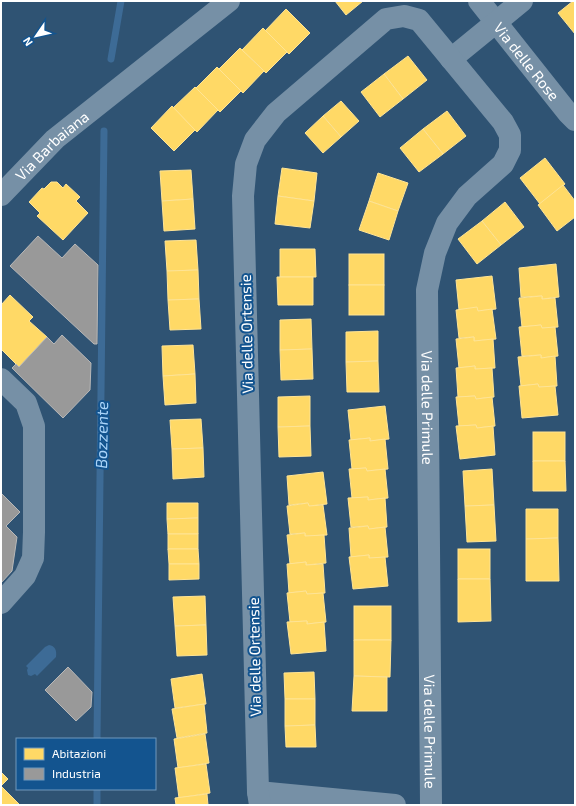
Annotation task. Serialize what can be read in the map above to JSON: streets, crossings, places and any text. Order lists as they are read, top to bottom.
{
  "streets": {
    "street": [
      "Via delle Rose",
      "Via Barbaiana",
      "Via delle Ortensie",
      "Via delle Primule"
    ]
  },
  "crossings": [
    ["Via delle Ortensie", "Via delle Primule"]
  ],
  "water": ["Bozzente"],
  "legend": ["Abitazioni", "Industria"],
  "north": "bottom left"
}
